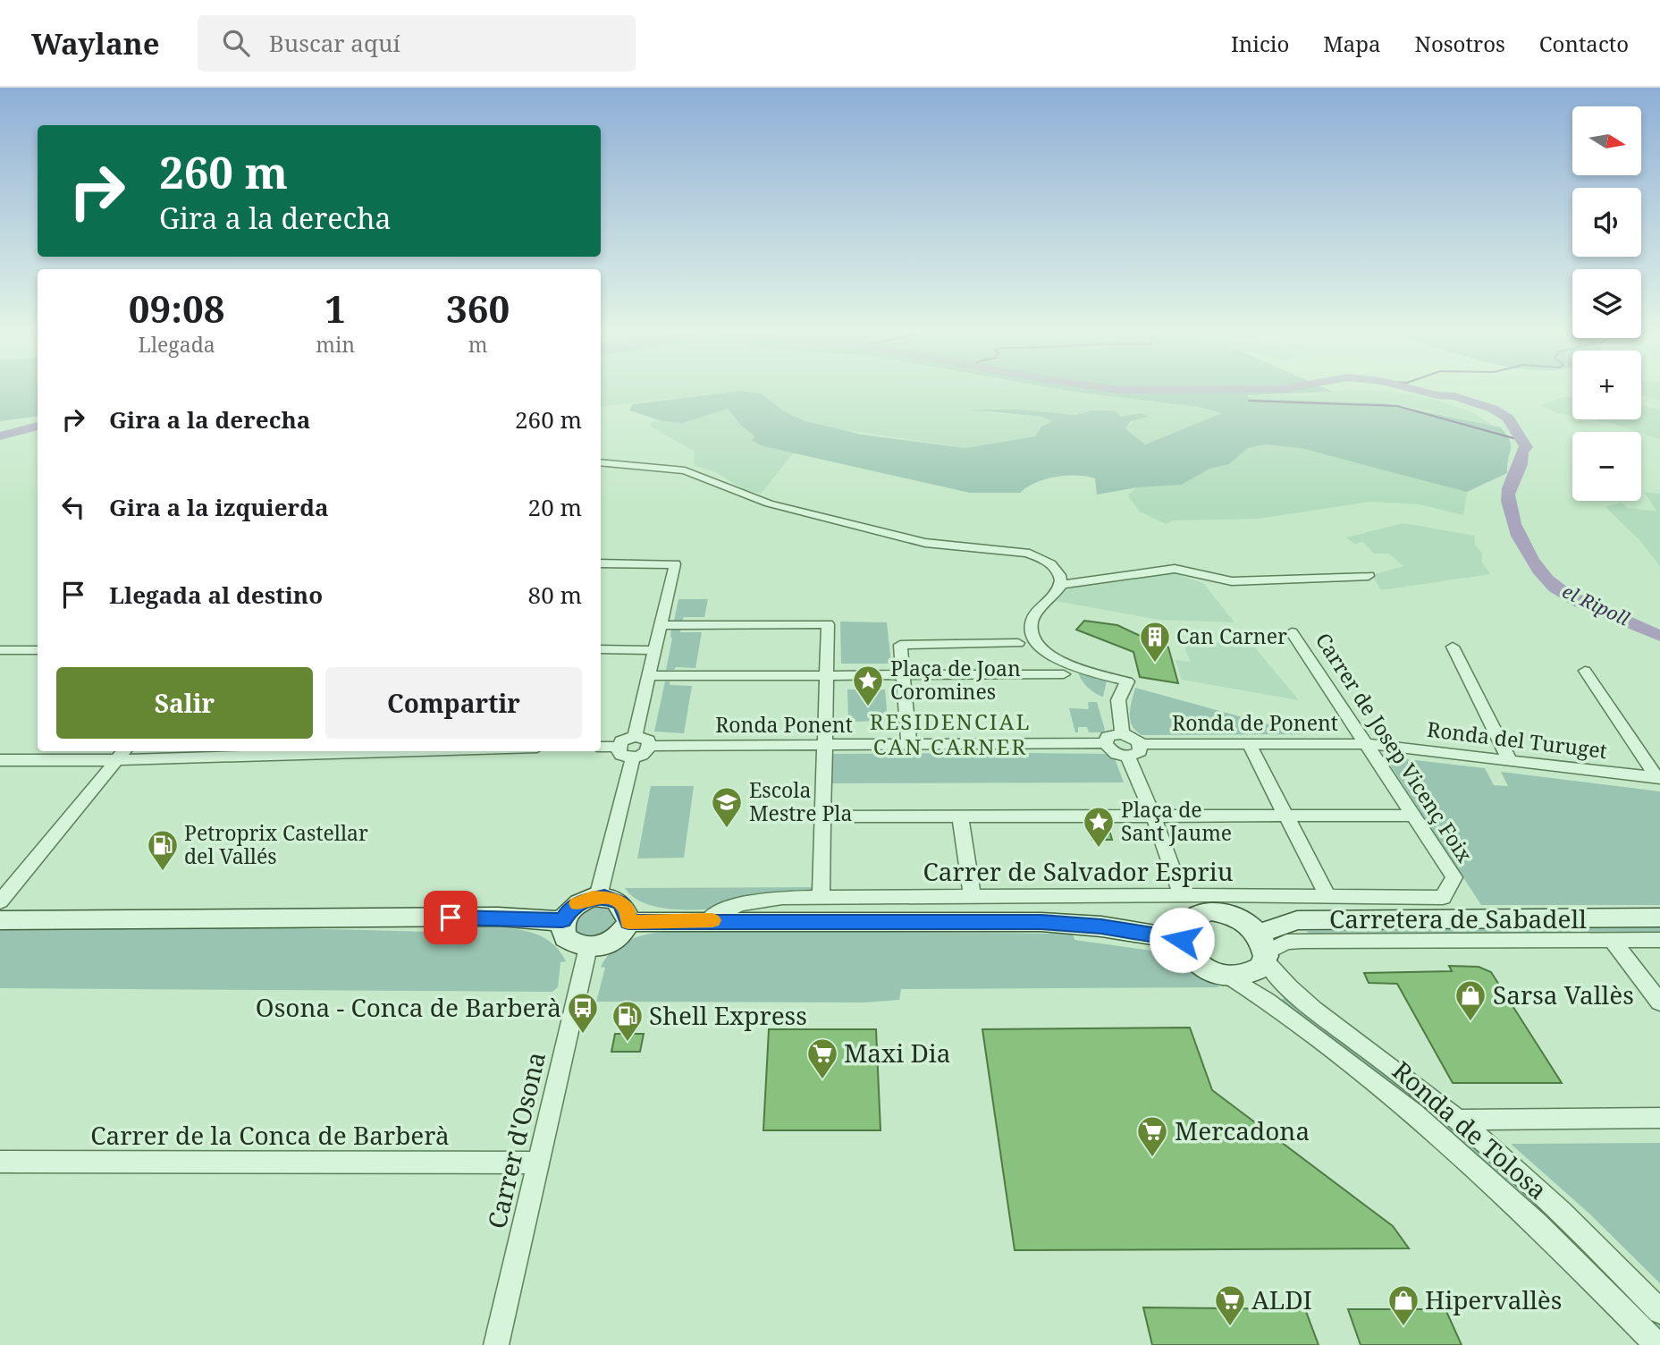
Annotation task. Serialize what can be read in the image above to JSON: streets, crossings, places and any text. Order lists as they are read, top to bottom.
{
  "streets": {
    "street": [
      "Ronda de Ponent",
      "Ronda Ponent",
      "Ronda del Turuget",
      "Carrer de Josep Vicenç Foix",
      "Carrer de Salvador Espriu",
      "Carretera de Sabadell",
      "Ronda de Tolosa",
      "Carrer de la Conca de Barberà",
      "Carrer d'Osona"
    ]
  },
  "crossings": [
    ["Ronda de Ponent", "Ronda Ponent"],
    ["Ronda de Ponent", "Ronda del Turuget"],
    ["Ronda de Ponent", "Carrer de Josep Vicenç Foix"],
    ["Ronda del Turuget", "Carrer de Josep Vicenç Foix"],
    ["Carrer de Josep Vicenç Foix", "Carrer de Salvador Espriu"],
    ["Carretera de Sabadell", "Ronda de Tolosa"],
    ["Carrer de la Conca de Barberà", "Carrer d'Osona"]
  ],
  "districts": ["RESIDENCIAL CAN CARNER"],
  "water": ["el Ripoll"],
  "places": {
    "building": ["Can Carner"],
    "place": ["Plaça de Joan Coromines", "Plaça de Sant Jaume"],
    "school or university": ["Escola Mestre Pla"],
    "fuel station": ["Petroprix Castellar del Vallés", "Shell Express"],
    "shop": ["Sarsa Vallès", "Hipervallès"],
    "bus stop": ["Osona - Conca de Barberà"],
    "supermarket": ["Maxi Dia", "Mercadona", "ALDI"]
  },
  "north": "right",
  "page": {
    "header": "Waylane",
    "search": "Buscar aquí",
    "nav": [
      "Inicio",
      "Mapa",
      "Nosotros",
      "Contacto"
    ],
    "map_buttons": ["+", "−"],
    "turn": ["260 m", "Gira a la derecha"],
    "eta": [
      "09:08",
      "Llegada",
      "1",
      "min",
      "360",
      "m"
    ],
    "list": [
      {
        "name": "Gira a la derecha",
        "value": "260 m"
      },
      {
        "name": "Gira a la izquierda",
        "value": "20 m"
      },
      {
        "name": "Llegada al destino",
        "value": "80 m"
      }
    ],
    "buttons": ["Salir", "Compartir"]
  }
}
